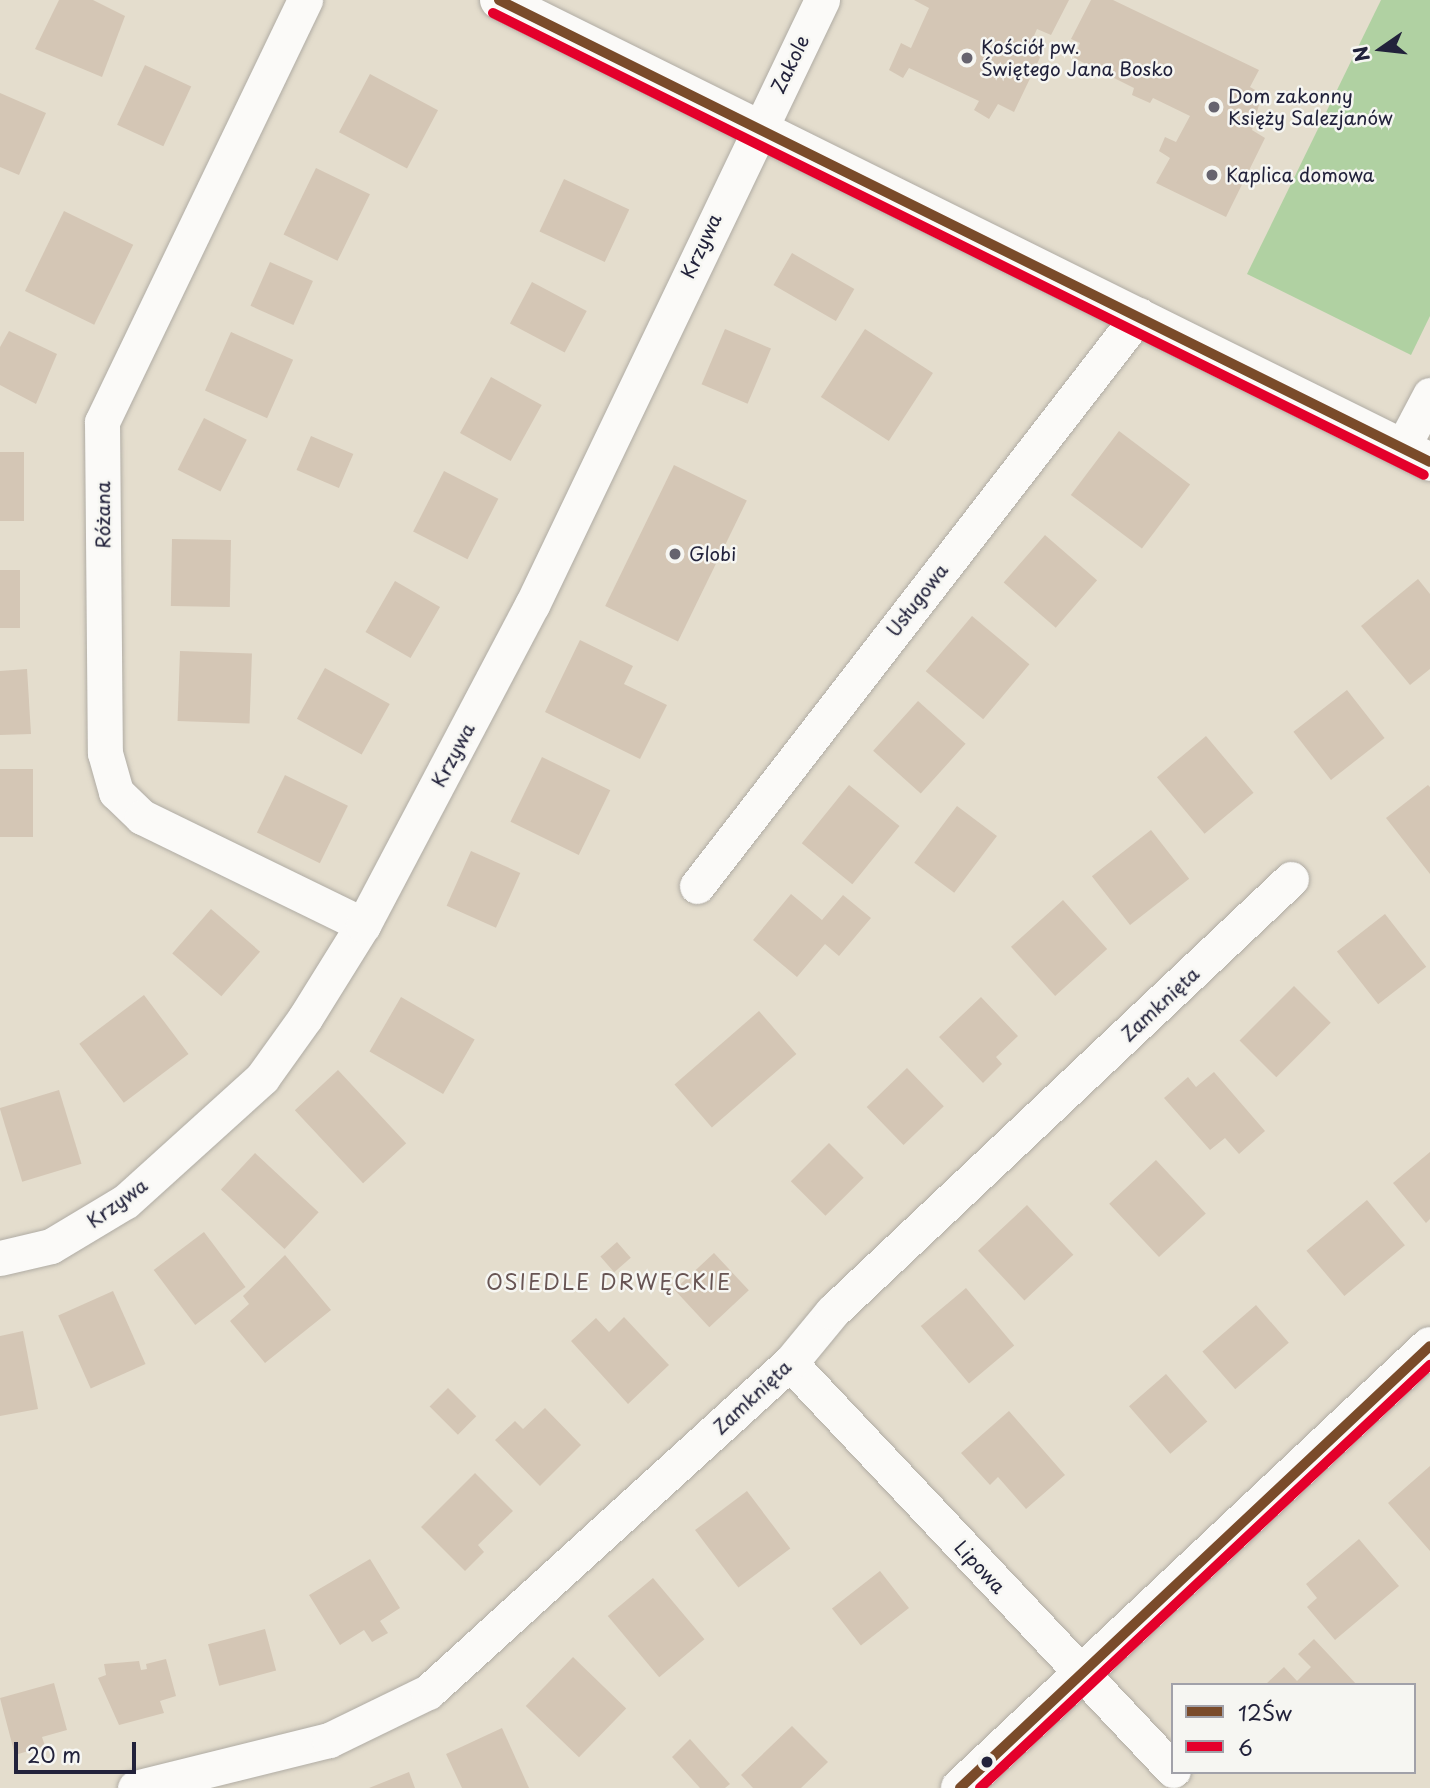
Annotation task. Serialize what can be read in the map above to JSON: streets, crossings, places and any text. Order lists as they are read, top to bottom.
{
  "streets": {
    "street": [
      "Zakole",
      "Krzywa",
      "Różana",
      "Usługowa",
      "Zamknięta",
      "Lipowa"
    ]
  },
  "crossings": [
    ["Zakole", "Krzywa"],
    ["Krzywa", "Różana"],
    ["Zamknięta", "Lipowa"]
  ],
  "districts": ["OSIEDLE DRWĘCKIE"],
  "places": [
    "Kościół pw. Świętego Jana Bosko",
    "Dom zakonny Księży Salezjanów",
    "Kaplica domowa",
    "Globi"
  ],
  "lines": ["transit line 12Św", "transit line 6"],
  "legend": ["12Św", "6"],
  "scale_bar": "20 m",
  "north": "left"
}
